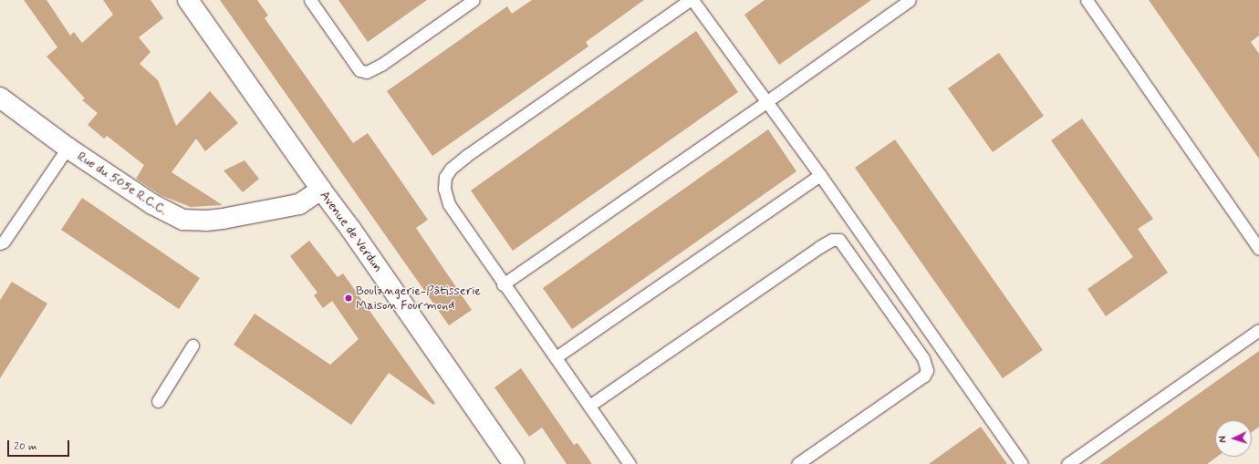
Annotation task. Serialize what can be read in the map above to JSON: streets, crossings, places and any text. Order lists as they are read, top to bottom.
{
  "streets": {
    "main road": ["Rue du 505e R.C.C.", "Avenue de Verdun"]
  },
  "crossings": [
    ["Rue du 505e R.C.C.", "Avenue de Verdun"]
  ],
  "places": ["Boulangerie-Pâtisserie Maison Fourmond"],
  "scale_bar": "20 m",
  "north": "left"
}
